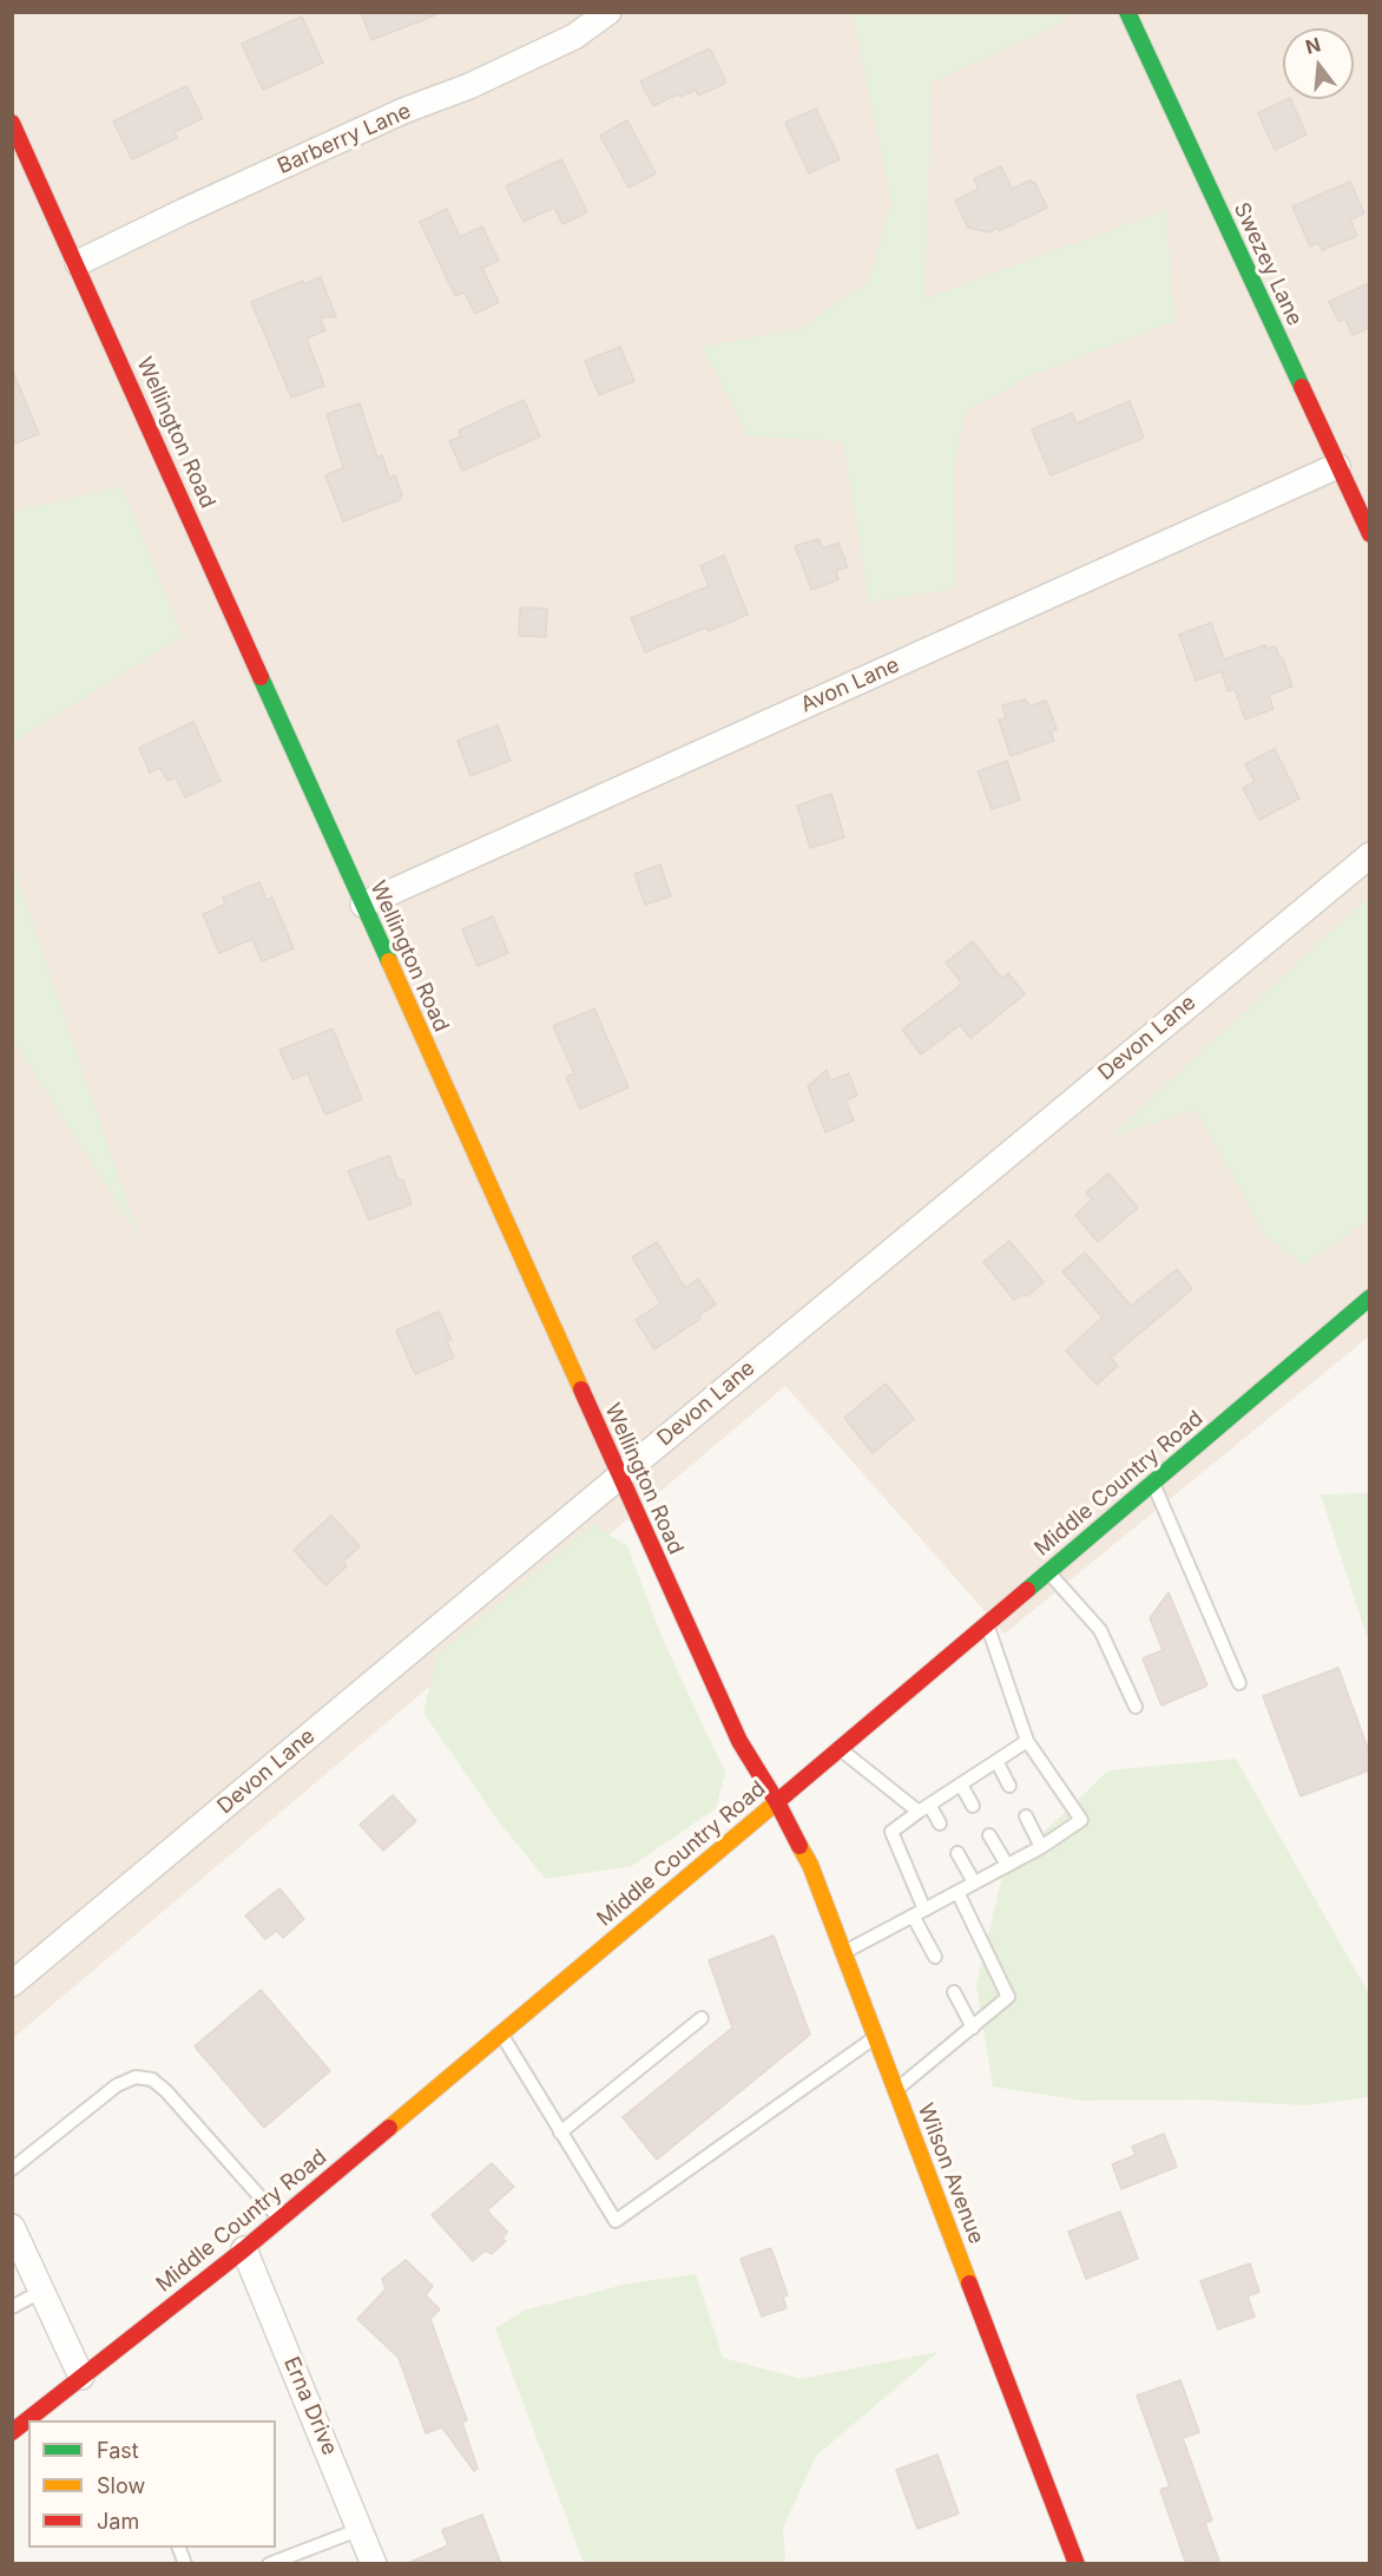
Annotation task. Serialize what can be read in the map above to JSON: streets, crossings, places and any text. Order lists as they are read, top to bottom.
{
  "streets": {
    "street": [
      "Barberry Lane",
      "Swezey Lane",
      "Wellington Road",
      "Avon Lane",
      "Devon Lane",
      "Middle Country Road",
      "Wilson Avenue",
      "Erna Drive"
    ]
  },
  "crossings": [
    ["Barberry Lane", "Wellington Road"],
    ["Swezey Lane", "Avon Lane"],
    ["Wellington Road", "Avon Lane"],
    ["Wellington Road", "Devon Lane"],
    ["Wellington Road", "Middle Country Road"],
    ["Wellington Road", "Wilson Avenue"],
    ["Middle Country Road", "Wilson Avenue"],
    ["Middle Country Road", "Erna Drive"]
  ],
  "legend": ["Fast", "Slow", "Jam"],
  "north": "top"
}
